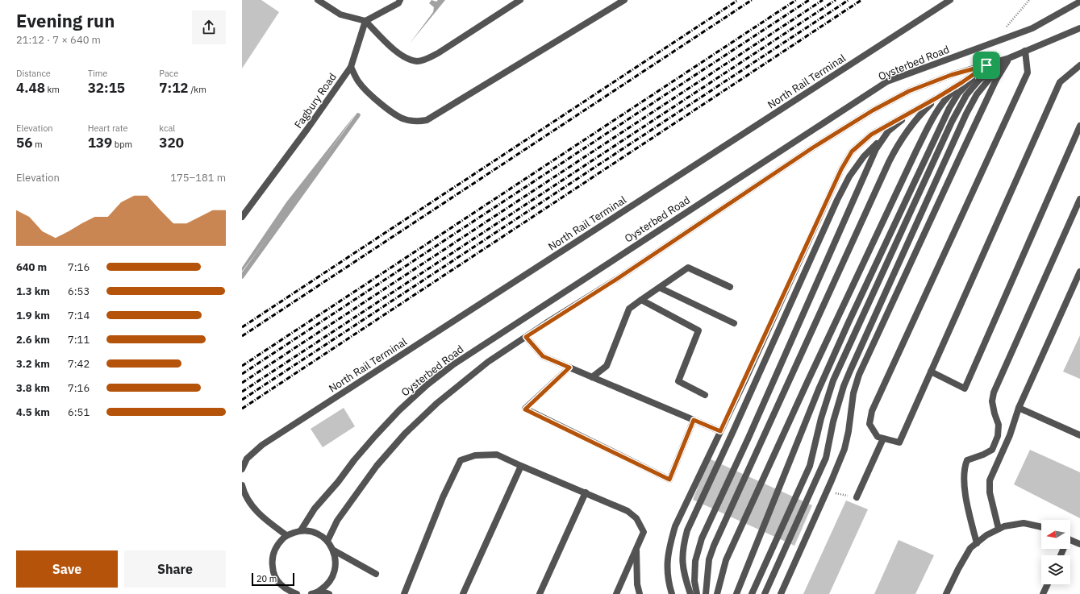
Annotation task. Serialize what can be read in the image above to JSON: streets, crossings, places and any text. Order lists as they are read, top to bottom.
{
  "streets": {
    "street": ["Oysterbed Road", "North Rail Terminal", "Fagbury Road"]
  },
  "scale_bar": "20 m",
  "north": "left",
  "page": {
    "heading": ["Evening run", "21:12 · 7 × 640 m"],
    "stats": [
      ["Distance", "4.48 km"],
      ["Time", "32:15"],
      ["Pace", "7:12 /km"],
      ["Elevation", "56 m"],
      ["Heart rate", "139 bpm"],
      ["kcal", "320"]
    ],
    "chart": ["Elevation", "175–181 m"],
    "list": [
      {
        "name": "640 m",
        "note": "7:16"
      },
      {
        "name": "1.3 km",
        "note": "6:53"
      },
      {
        "name": "1.9 km",
        "note": "7:14"
      },
      {
        "name": "2.6 km",
        "note": "7:11"
      },
      {
        "name": "3.2 km",
        "note": "7:42"
      },
      {
        "name": "3.8 km",
        "note": "7:16"
      },
      {
        "name": "4.5 km",
        "note": "6:51"
      }
    ],
    "buttons": ["Save", "Share"],
    "scale": "20 m"
  }
}
